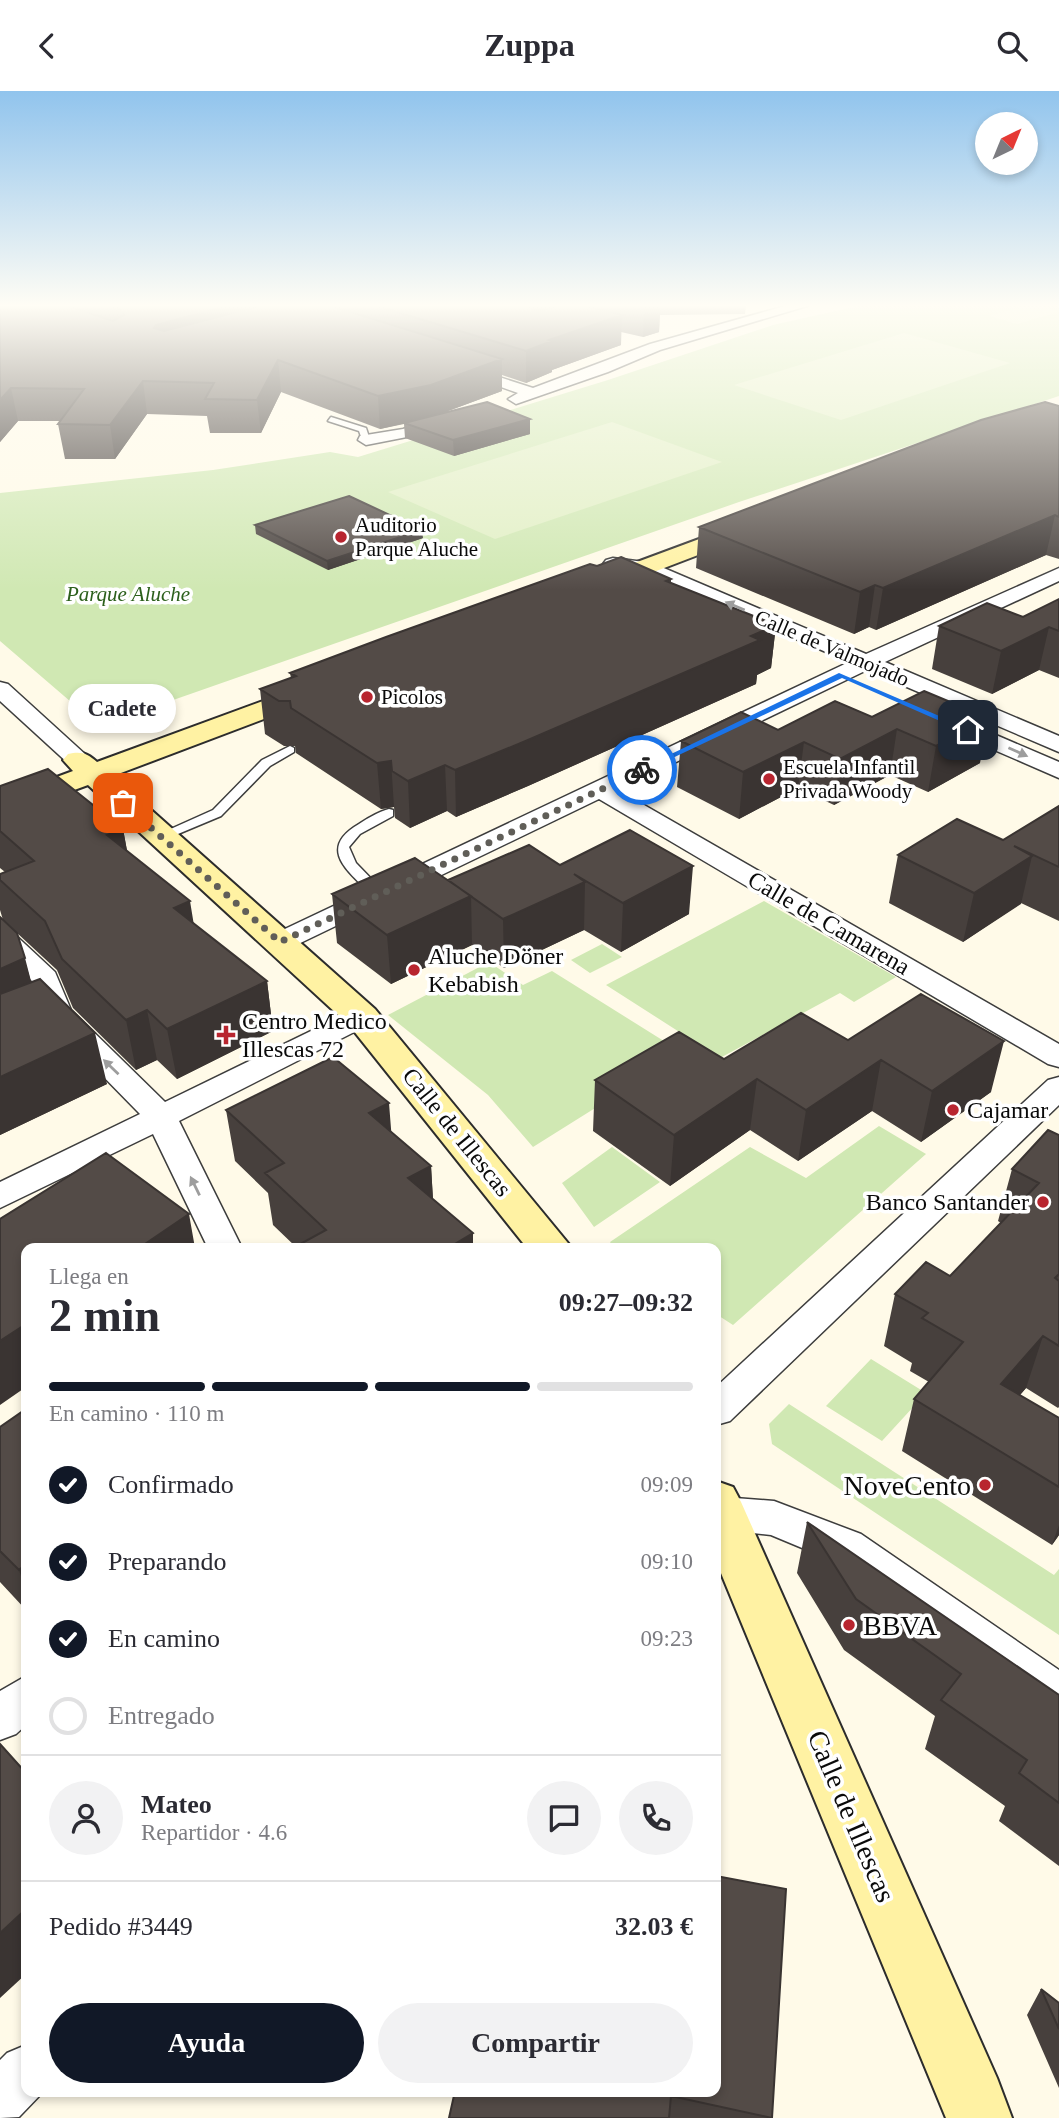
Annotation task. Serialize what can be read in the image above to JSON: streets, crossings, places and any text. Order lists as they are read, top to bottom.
{
  "streets": {
    "street": ["Calle de Valmojado", "Calle de Camarena", "Calle de Illescas"]
  },
  "parks": ["Parque Aluche"],
  "places": {
    "other": [
      "Auditorio Parque Aluche",
      "Picolos",
      "Escuela Infantil Privada Woody",
      "Cadete",
      "Aluche Döner Kebabish",
      "Cajamar",
      "Banco Santander",
      "NoveCento",
      "BBVA"
    ],
    "health": ["Centro Medico Illescas 72"]
  },
  "north": "top right",
  "page": {
    "header": "Zuppa",
    "bubble": "Cadete",
    "heading": ["2 min", "Llega en", "09:27–09:32"],
    "panel": [
      "Mateo",
      "Repartidor · 4.6",
      "Pedido #3449",
      "32.03 €"
    ],
    "bar": "En camino · 110 m",
    "list": [
      ["Confirmado", "09:09"],
      ["Preparando", "09:10"],
      ["En camino", "09:23"],
      "Entregado"
    ],
    "buttons": ["Ayuda", "Compartir"]
  }
}
